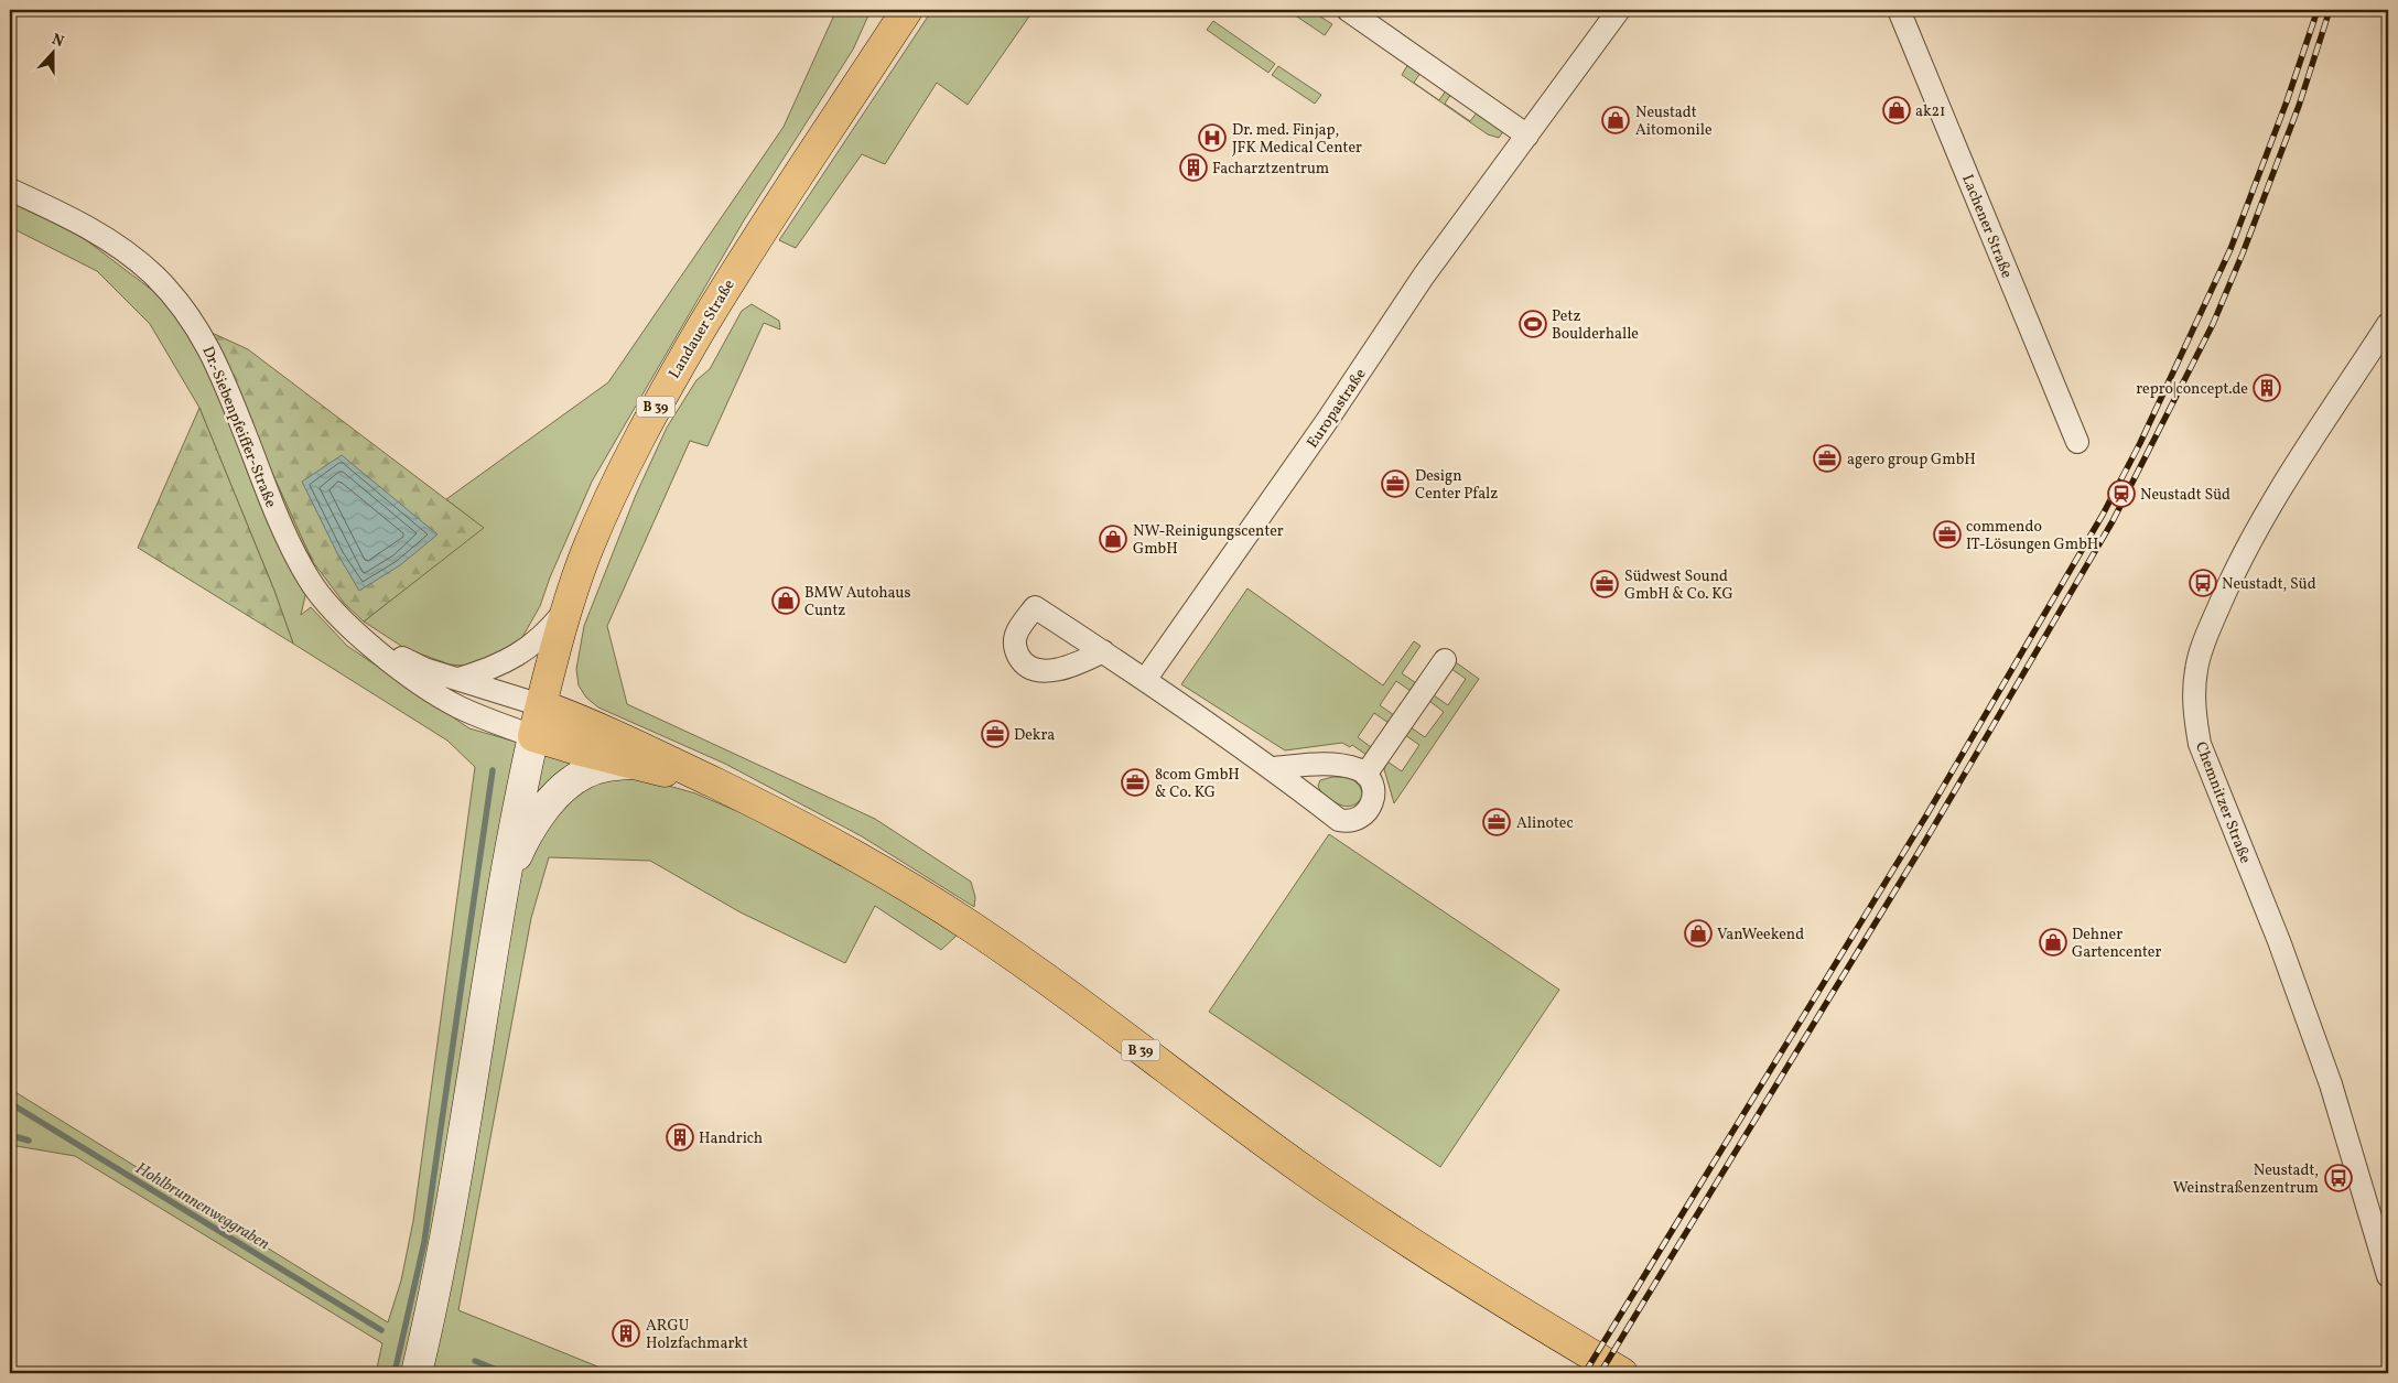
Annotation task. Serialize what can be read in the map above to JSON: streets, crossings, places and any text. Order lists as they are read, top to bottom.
{
  "streets": {
    "main road": ["Landauer Straße", "B 39"],
    "street": [
      "Lachener Straße",
      "Europastraße",
      "Dr.-Siebenpfeiffer-Straße",
      "Chemnitzer Straße"
    ]
  },
  "crossings": [
    ["Landauer Straße", "B 39"],
    ["Landauer Straße", "Dr.-Siebenpfeiffer-Straße"],
    ["B 39", "Dr.-Siebenpfeiffer-Straße"]
  ],
  "water": ["Hohlbrunnenweggraben"],
  "places": {
    "shop": [
      "ak21",
      "Neustadt Aitomonile",
      "NW-Reinigungscenter GmbH",
      "BMW Autohaus Cuntz",
      "VanWeekend",
      "Dehner Gartencenter"
    ],
    "hospital": ["Dr. med. Finjap, JFK Medical Center"],
    "building": [
      "Facharztzentrum",
      "repro|concept.de",
      "Handrich",
      "ARGU Holzfachmarkt"
    ],
    "sports": ["Petz Boulderhalle"],
    "office": [
      "agero group GmbH",
      "Design Center Pfalz",
      "commendo IT-Lösungen GmbH",
      "Südwest Sound GmbH & Co. KG",
      "Dekra",
      "8com GmbH & Co. KG",
      "Alinotec"
    ],
    "station": ["Neustadt Süd"],
    "bus stop": ["Neustadt, Süd", "Neustadt, Weinstraßenzentrum"]
  },
  "north": "top"
}
